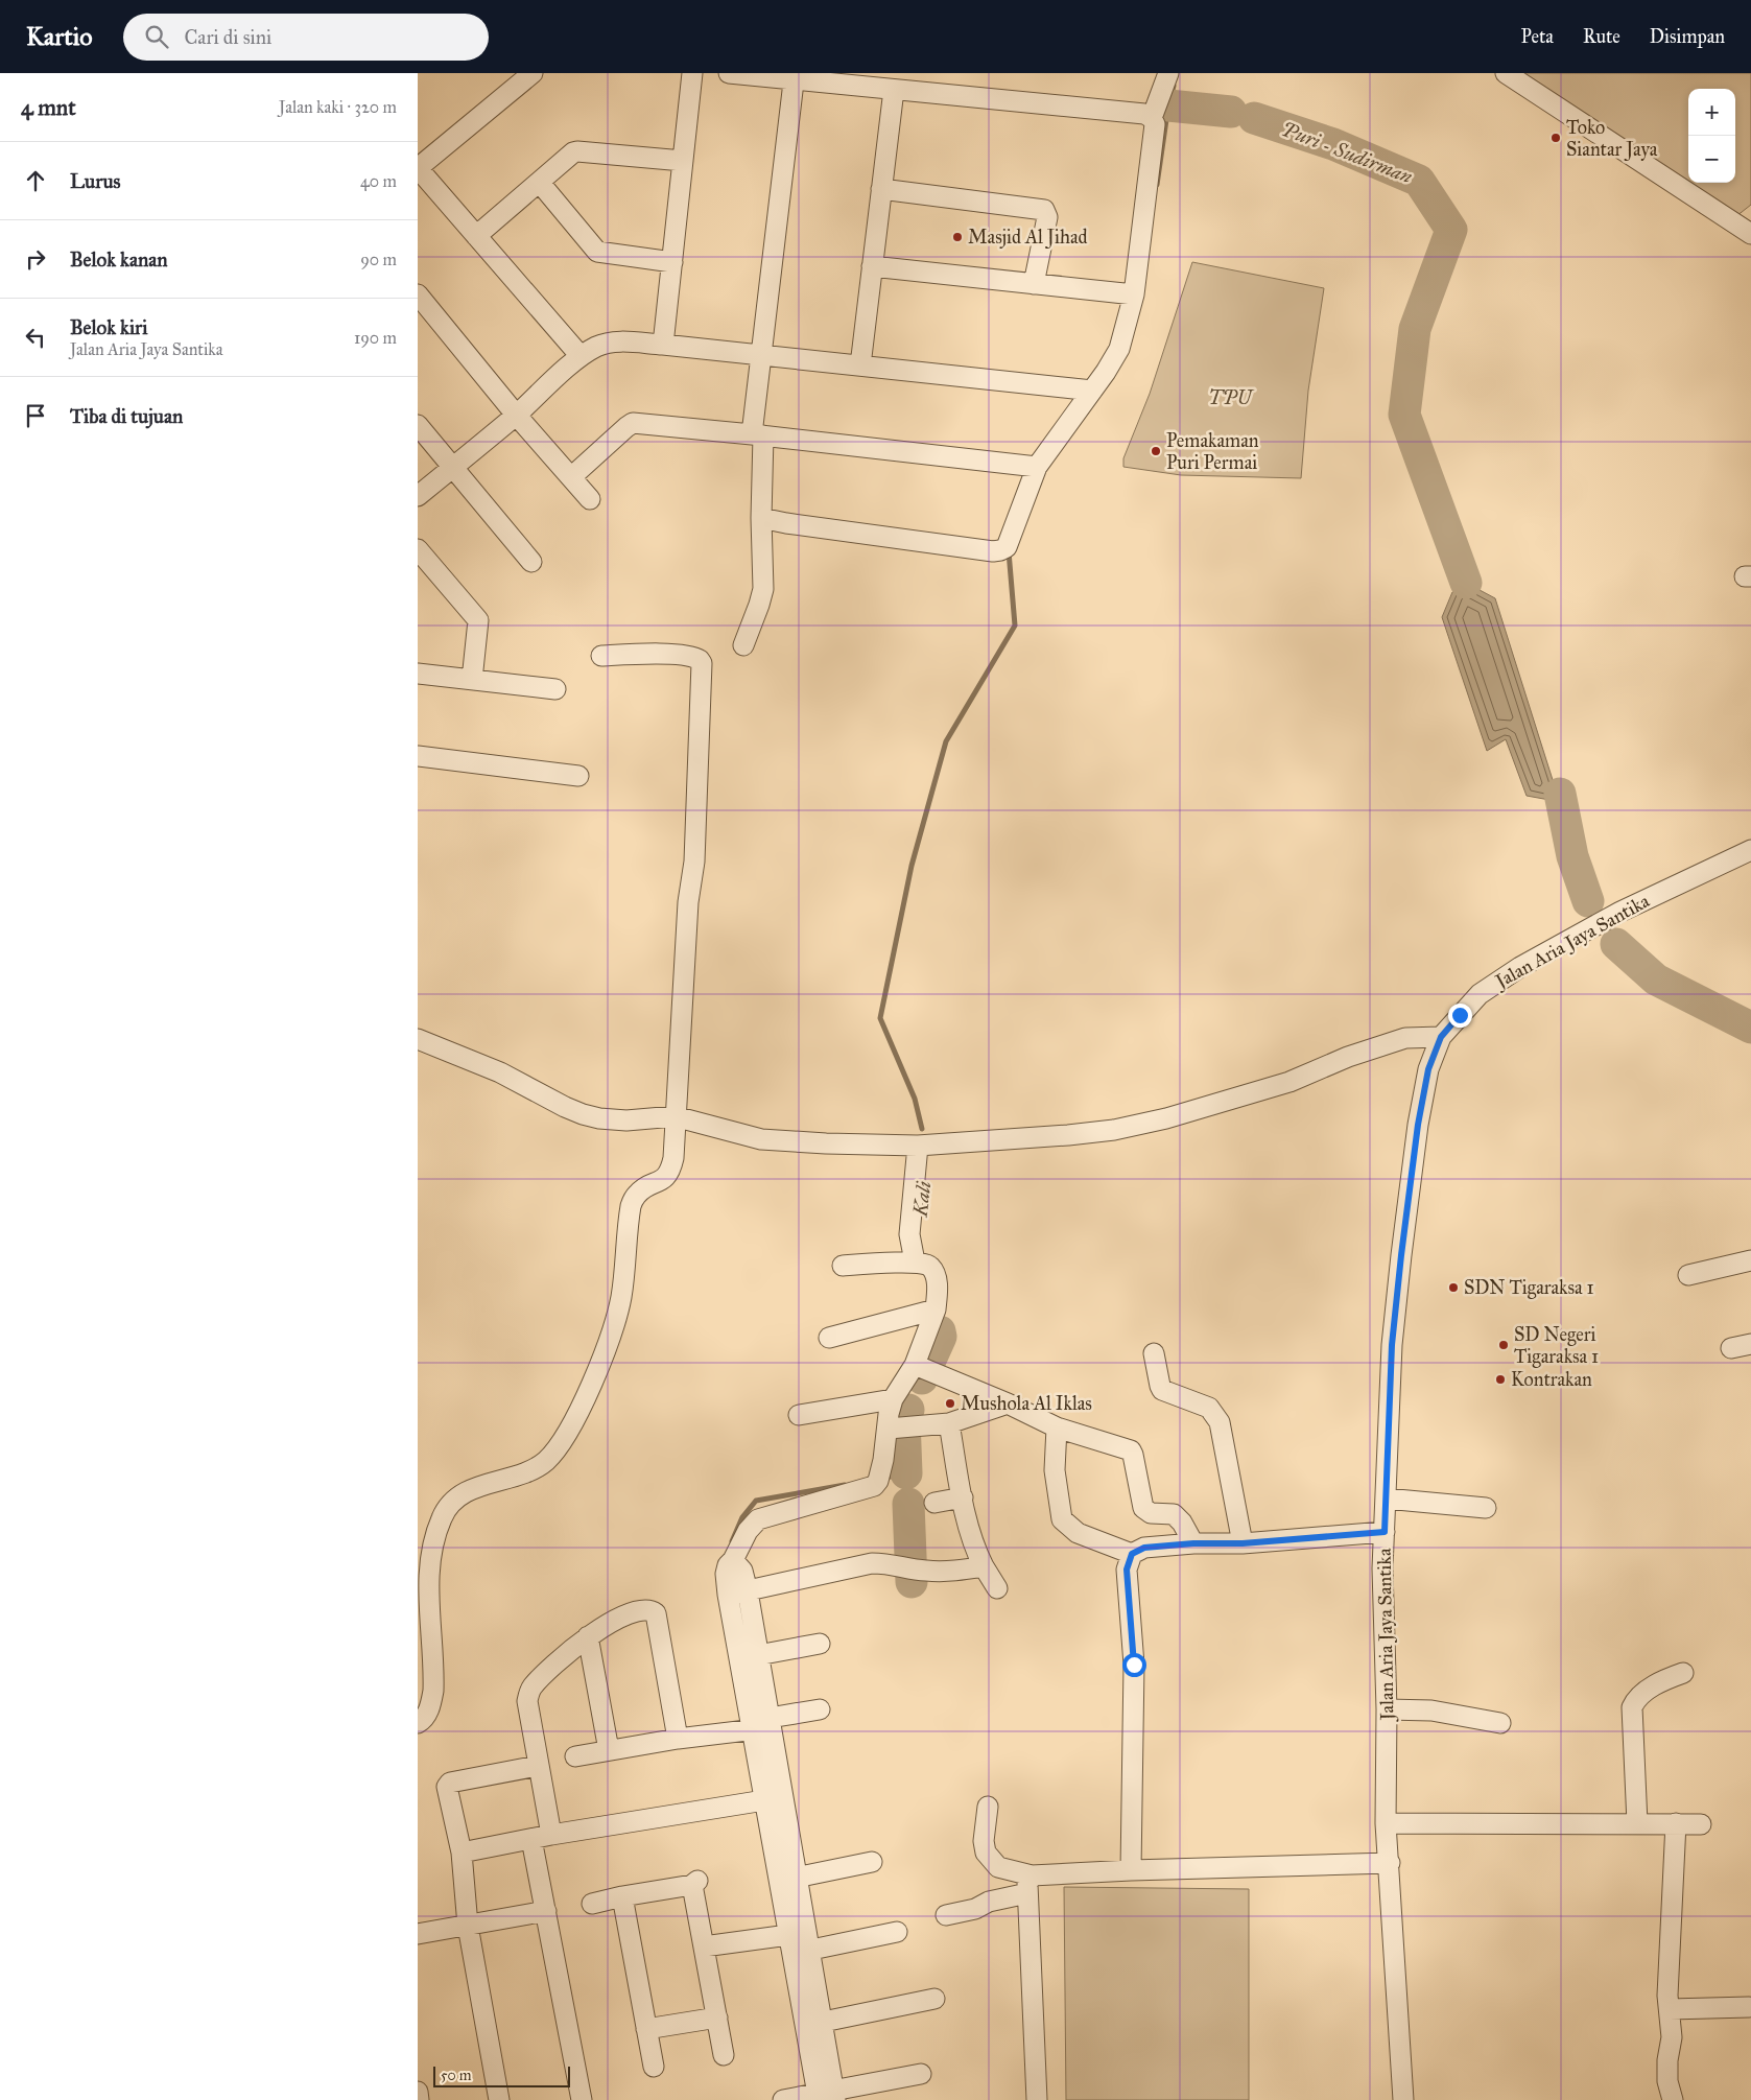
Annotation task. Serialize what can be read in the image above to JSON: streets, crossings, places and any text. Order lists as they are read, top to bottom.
{
  "streets": {
    "street": ["Jalan Aria Jaya Santika"]
  },
  "water": ["Puri - Sudirman", "Kali"],
  "parks": ["TPU"],
  "places": [
    "Toko Siantar Jaya",
    "Masjid Al Jihad",
    "Pemakaman Puri Permai",
    "SDN Tigaraksa 1",
    "SD Negeri Tigaraksa 1",
    "Kontrakan",
    "Mushola Al Iklas"
  ],
  "scale_bar": "50 m",
  "page": {
    "header": "Kartio",
    "search": "Cari di sini",
    "nav": ["Peta", "Rute", "Disimpan"],
    "heading": ["4 mnt", "Jalan kaki · 320 m"],
    "map_buttons": ["+", "−"],
    "list": [
      ["Lurus", "40 m"],
      ["Belok kanan", "90 m"],
      ["Belok kiri", "Jalan Aria Jaya Santika", "190 m"],
      "Tiba di tujuan"
    ],
    "scale": "50 m"
  }
}
